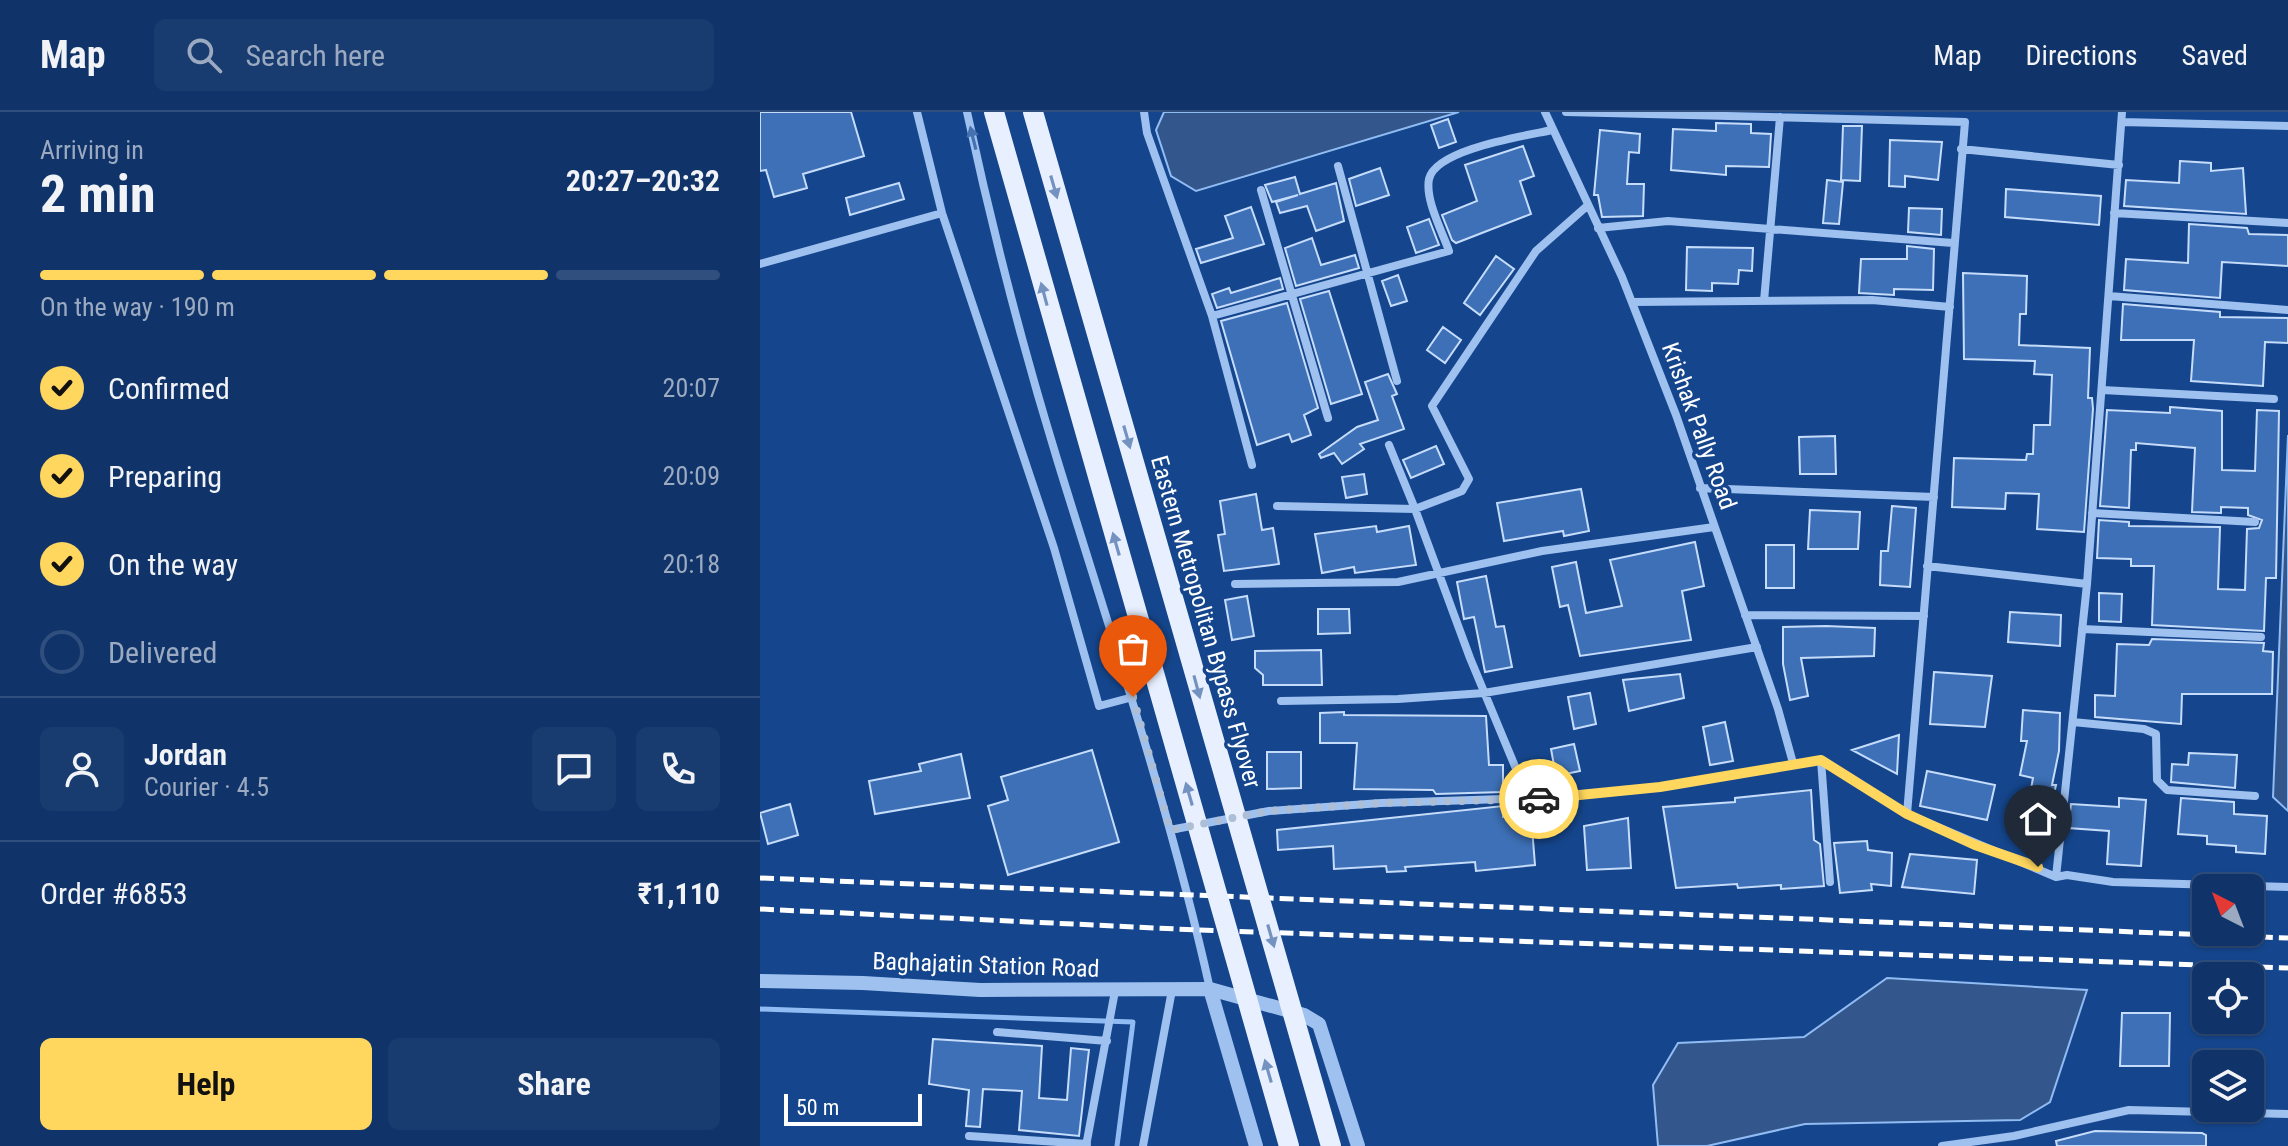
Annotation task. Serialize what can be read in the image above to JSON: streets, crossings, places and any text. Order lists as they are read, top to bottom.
{
  "streets": {
    "main road": ["Eastern Metropolitan Bypass Flyover"],
    "street": ["Krishak Pally Road", "Baghajatin Station Road"]
  },
  "scale_bar": "50 m",
  "north": "top left",
  "page": {
    "header": "Map",
    "search": "Search here",
    "nav": ["Map", "Directions", "Saved"],
    "heading": ["2 min", "Arriving in", "20:27–20:32"],
    "panel": [
      "Jordan",
      "Courier · 4.5",
      "Order #6853",
      "₹1,110"
    ],
    "bar": "On the way · 190 m",
    "list": [
      ["Confirmed", "20:07"],
      ["Preparing", "20:09"],
      ["On the way", "20:18"],
      "Delivered"
    ],
    "buttons": ["Help", "Share"],
    "scale": "50 m"
  }
}
